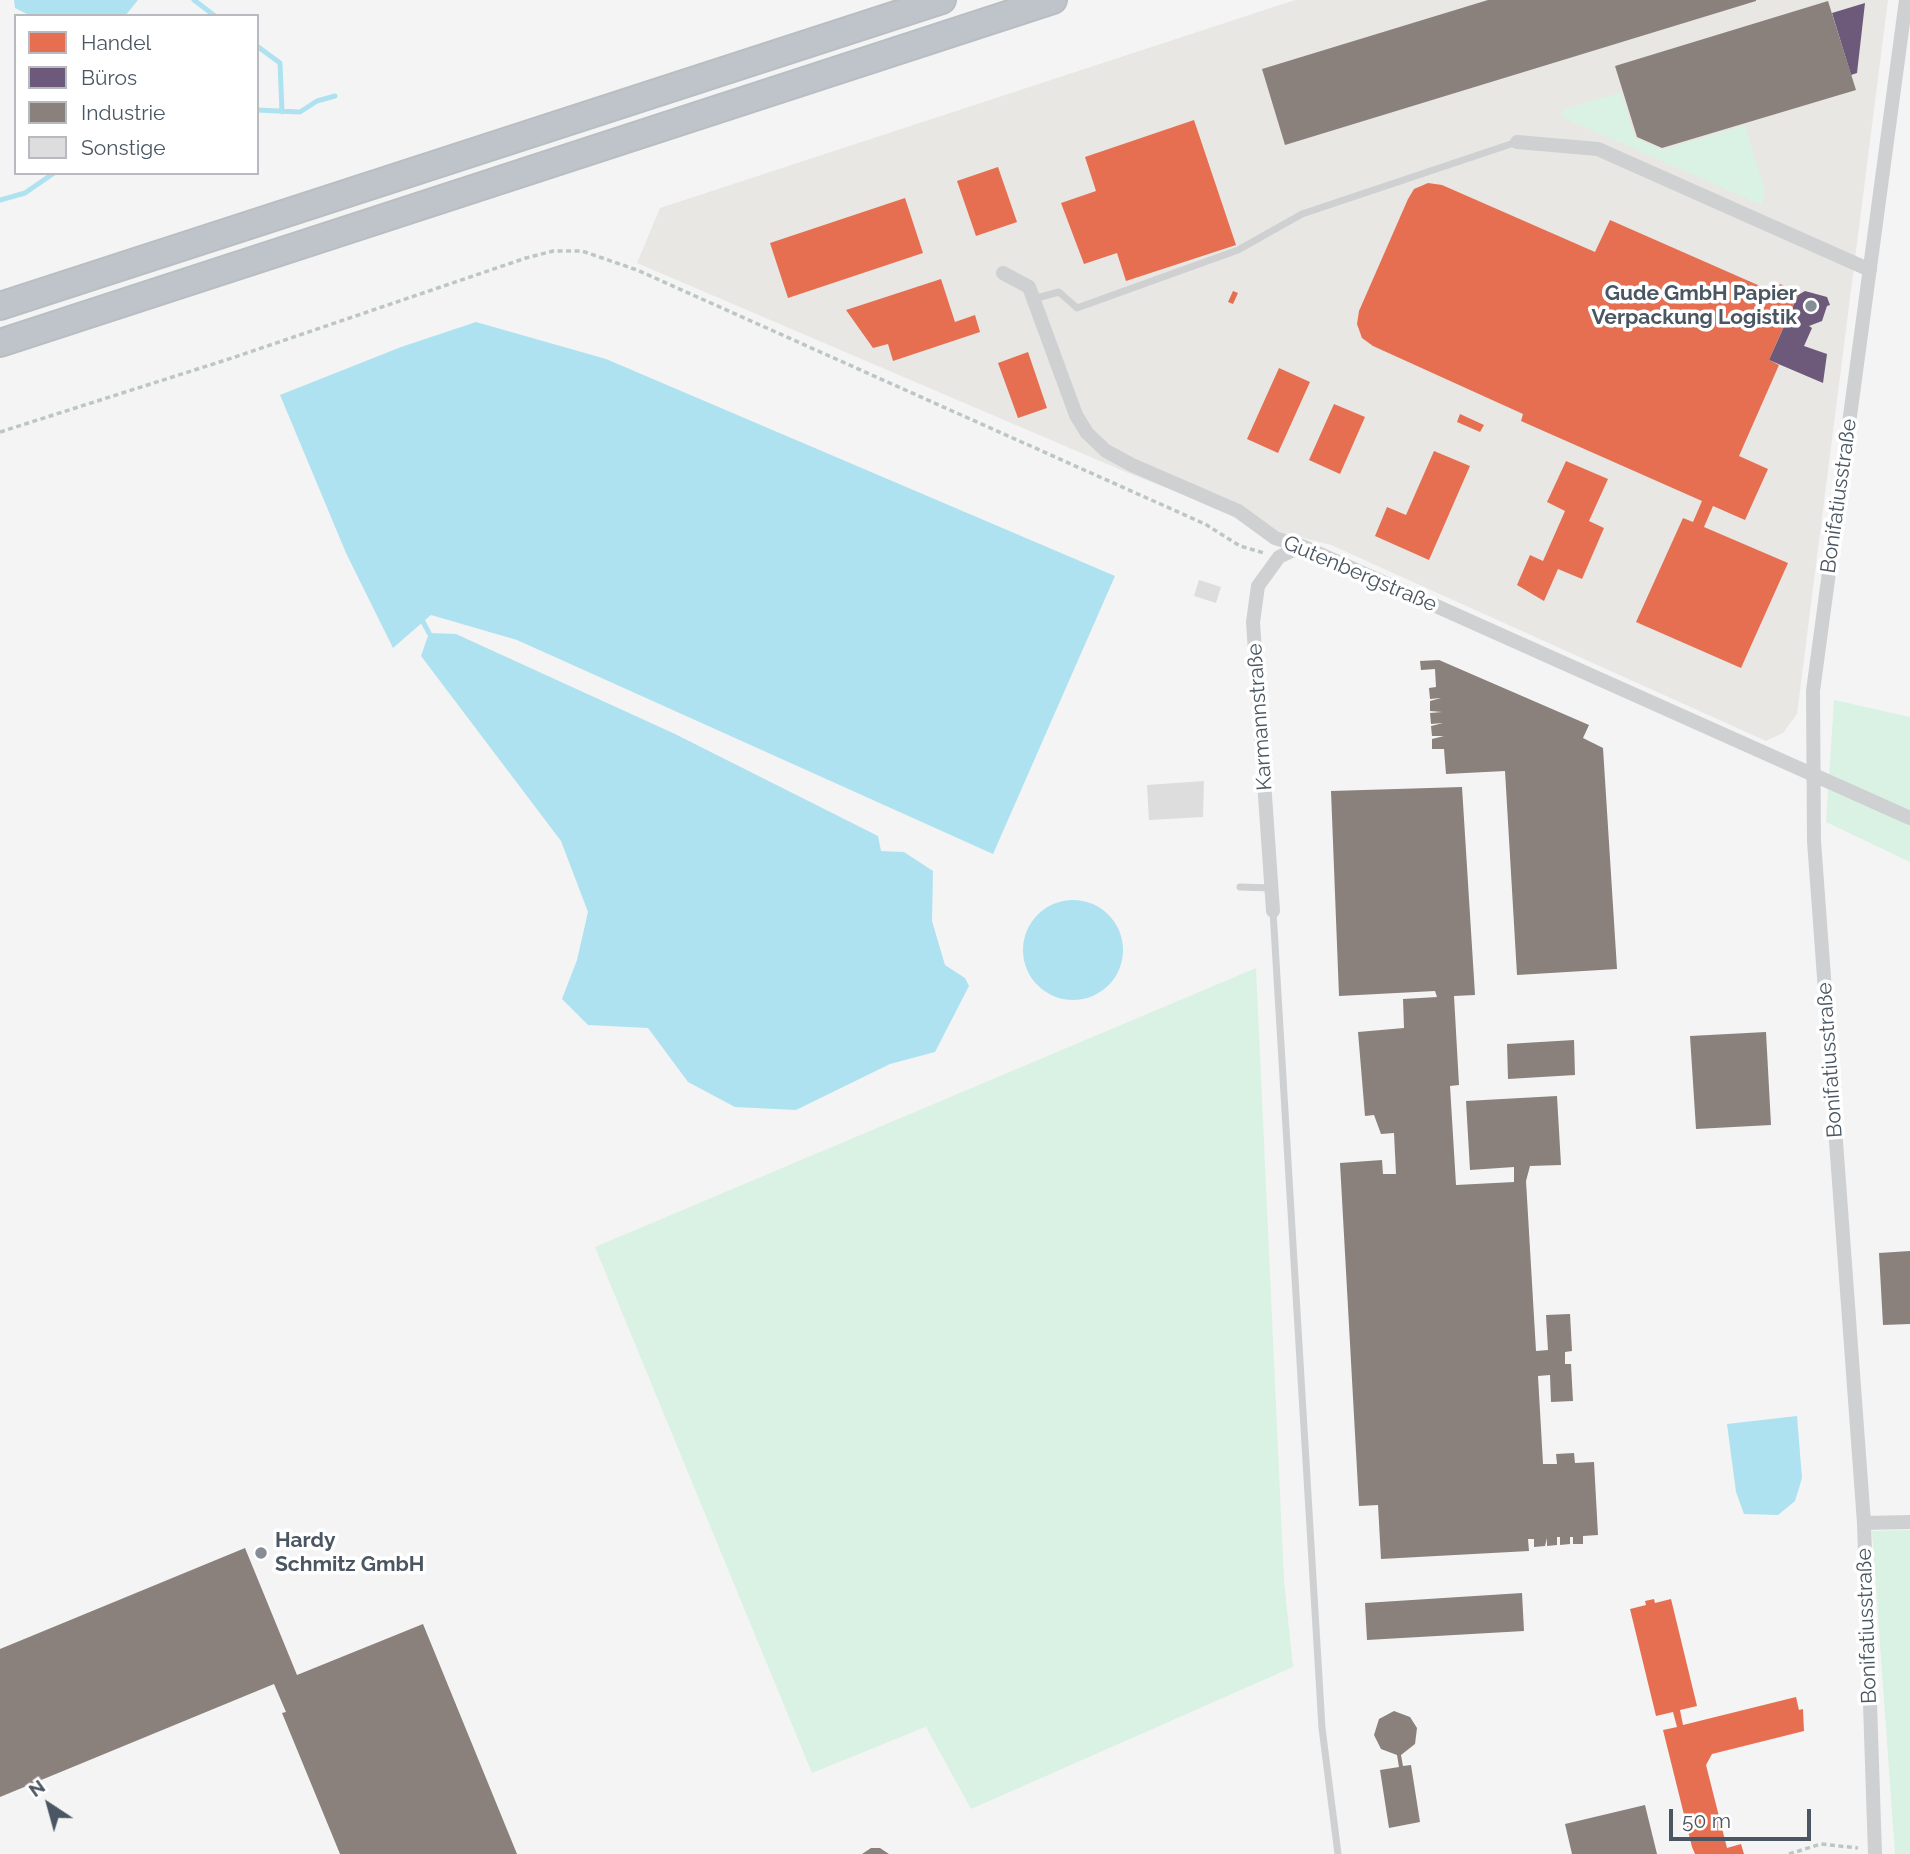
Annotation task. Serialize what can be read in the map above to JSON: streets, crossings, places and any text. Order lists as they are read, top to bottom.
{
  "streets": {
    "street": ["Bonifatiusstraße", "Gutenbergstraße", "Karmannstraße"]
  },
  "crossings": [
    ["Bonifatiusstraße", "Gutenbergstraße"],
    ["Gutenbergstraße", "Karmannstraße"]
  ],
  "places": ["Gude GmbH Papier Verpackung Logistik", "Hardy Schmitz GmbH"],
  "legend": [
    "Handel",
    "Büros",
    "Industrie",
    "Sonstige"
  ],
  "scale_bar": "50 m",
  "north": "top left"
}
